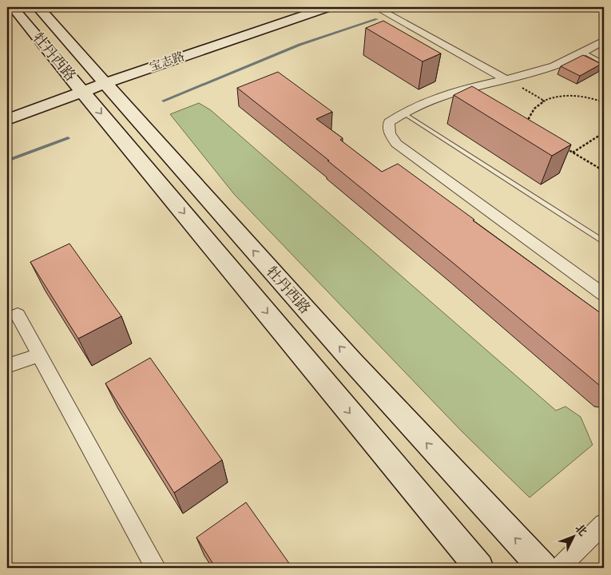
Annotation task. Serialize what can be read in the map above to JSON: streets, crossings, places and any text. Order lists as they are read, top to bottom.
{
  "streets": {
    "street": ["牡丹西路", "宝志路"]
  },
  "crossings": [
    ["牡丹西路", "宝志路"]
  ],
  "north": "top right"
}
